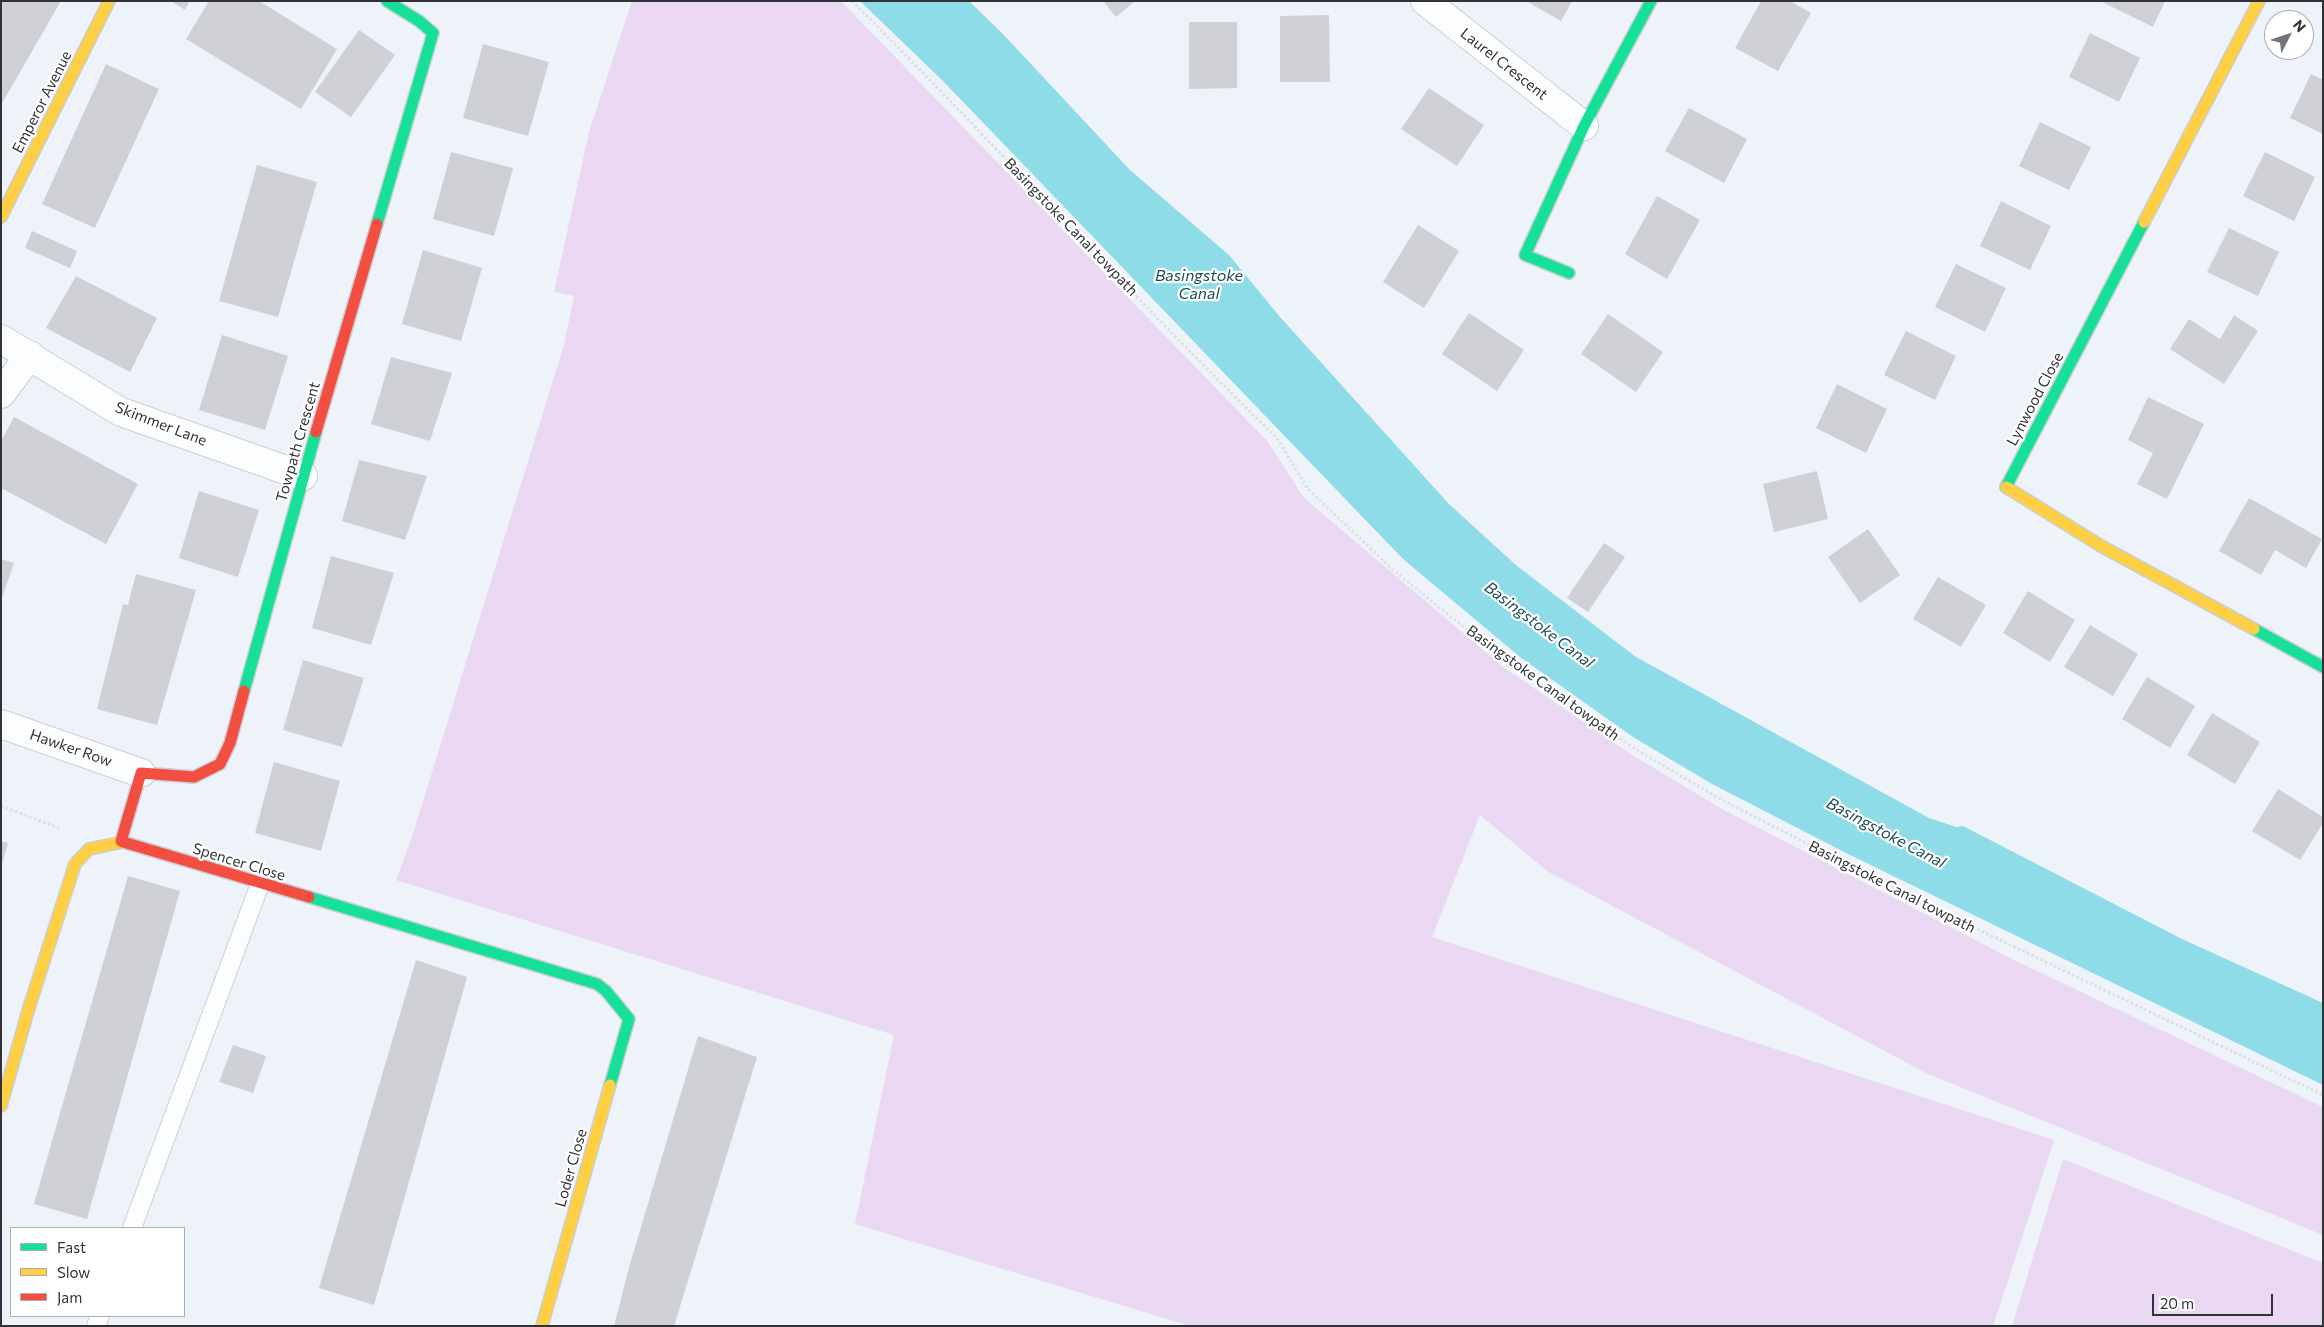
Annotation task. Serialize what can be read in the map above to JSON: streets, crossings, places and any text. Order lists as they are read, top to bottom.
{
  "streets": {
    "street": [
      "Laurel Crescent",
      "Emperor Avenue",
      "Lynwood Close",
      "Skimmer Lane",
      "Towpath Crescent",
      "Hawker Row",
      "Spencer Close",
      "Loder Close"
    ],
    "path": ["Basingstoke Canal towpath"]
  },
  "crossings": [
    ["Skimmer Lane", "Towpath Crescent"],
    ["Towpath Crescent", "Hawker Row"],
    ["Spencer Close", "Loder Close"]
  ],
  "water": ["Basingstoke Canal"],
  "legend": ["Fast", "Slow", "Jam"],
  "scale_bar": "20 m",
  "north": "top right"
}
